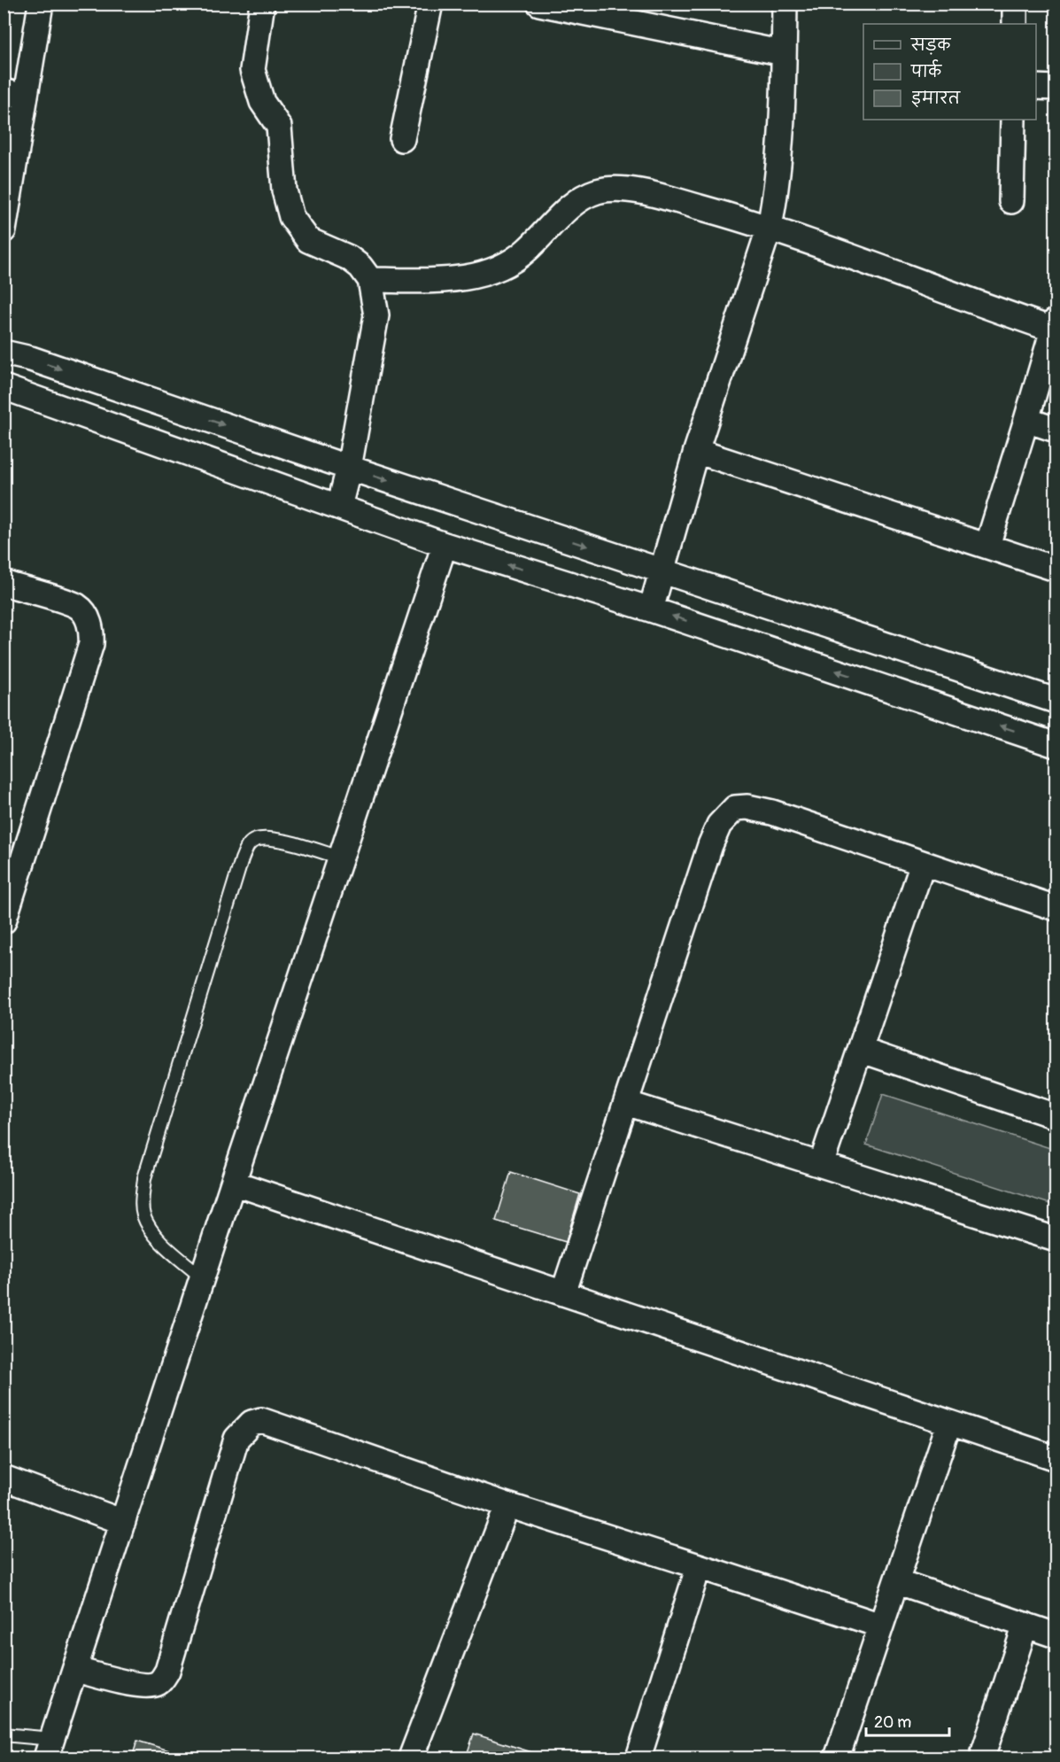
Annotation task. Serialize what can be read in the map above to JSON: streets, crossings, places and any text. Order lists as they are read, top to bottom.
{
  "legend": ["सड़क", "पार्क", "इमारत"],
  "scale_bar": "20 m"
}
